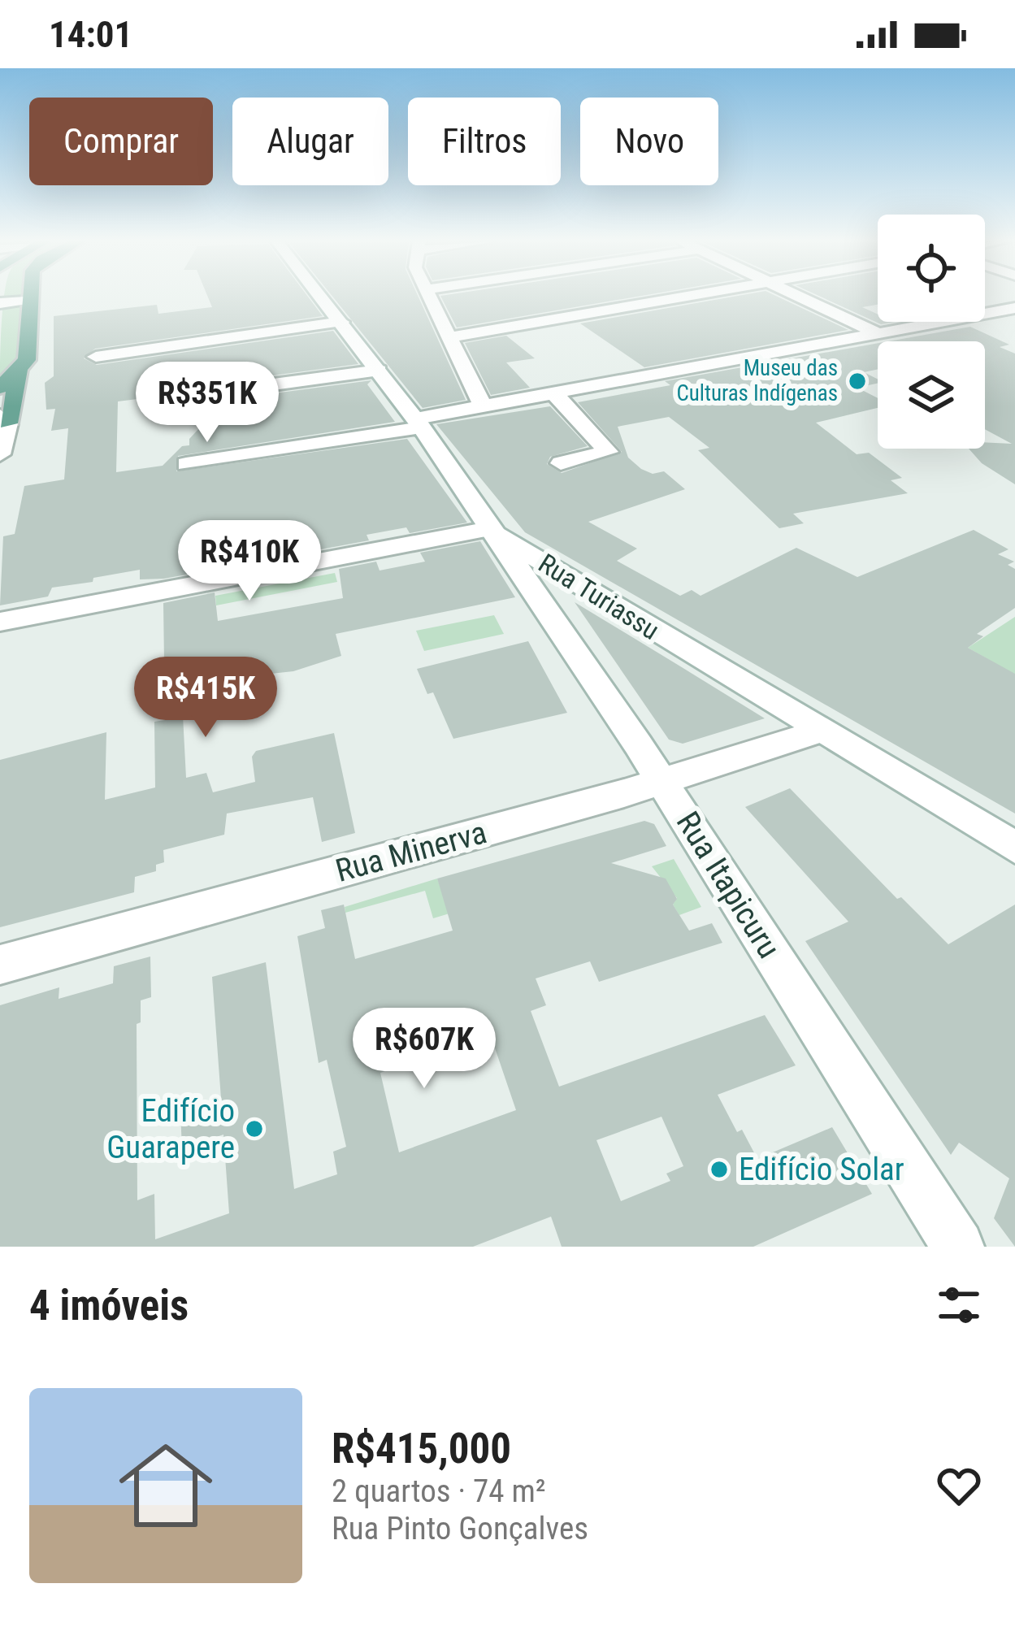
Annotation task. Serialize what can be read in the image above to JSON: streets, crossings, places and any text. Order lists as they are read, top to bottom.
{
  "streets": {
    "street": ["Rua Turiassu", "Rua Minerva", "Rua Itapicuru"]
  },
  "crossings": [
    ["Rua Turiassu", "Rua Minerva"],
    ["Rua Turiassu", "Rua Itapicuru"],
    ["Rua Minerva", "Rua Itapicuru"]
  ],
  "places": ["Museu das Culturas Indígenas", "Edifício Guarapere", "Edifício Solar"],
  "page": {
    "status": "14:01",
    "chip": [
      "Comprar",
      "Alugar",
      "Filtros",
      "Novo"
    ],
    "price": [
      "R$351K",
      "R$410K",
      "R$415K",
      "R$607K"
    ],
    "heading": "4 imóveis",
    "list": [
      {
        "name": "R$415,000",
        "note": "2 quartos · 74 m² · Rua Pinto Gonçalves"
      }
    ]
  }
}
